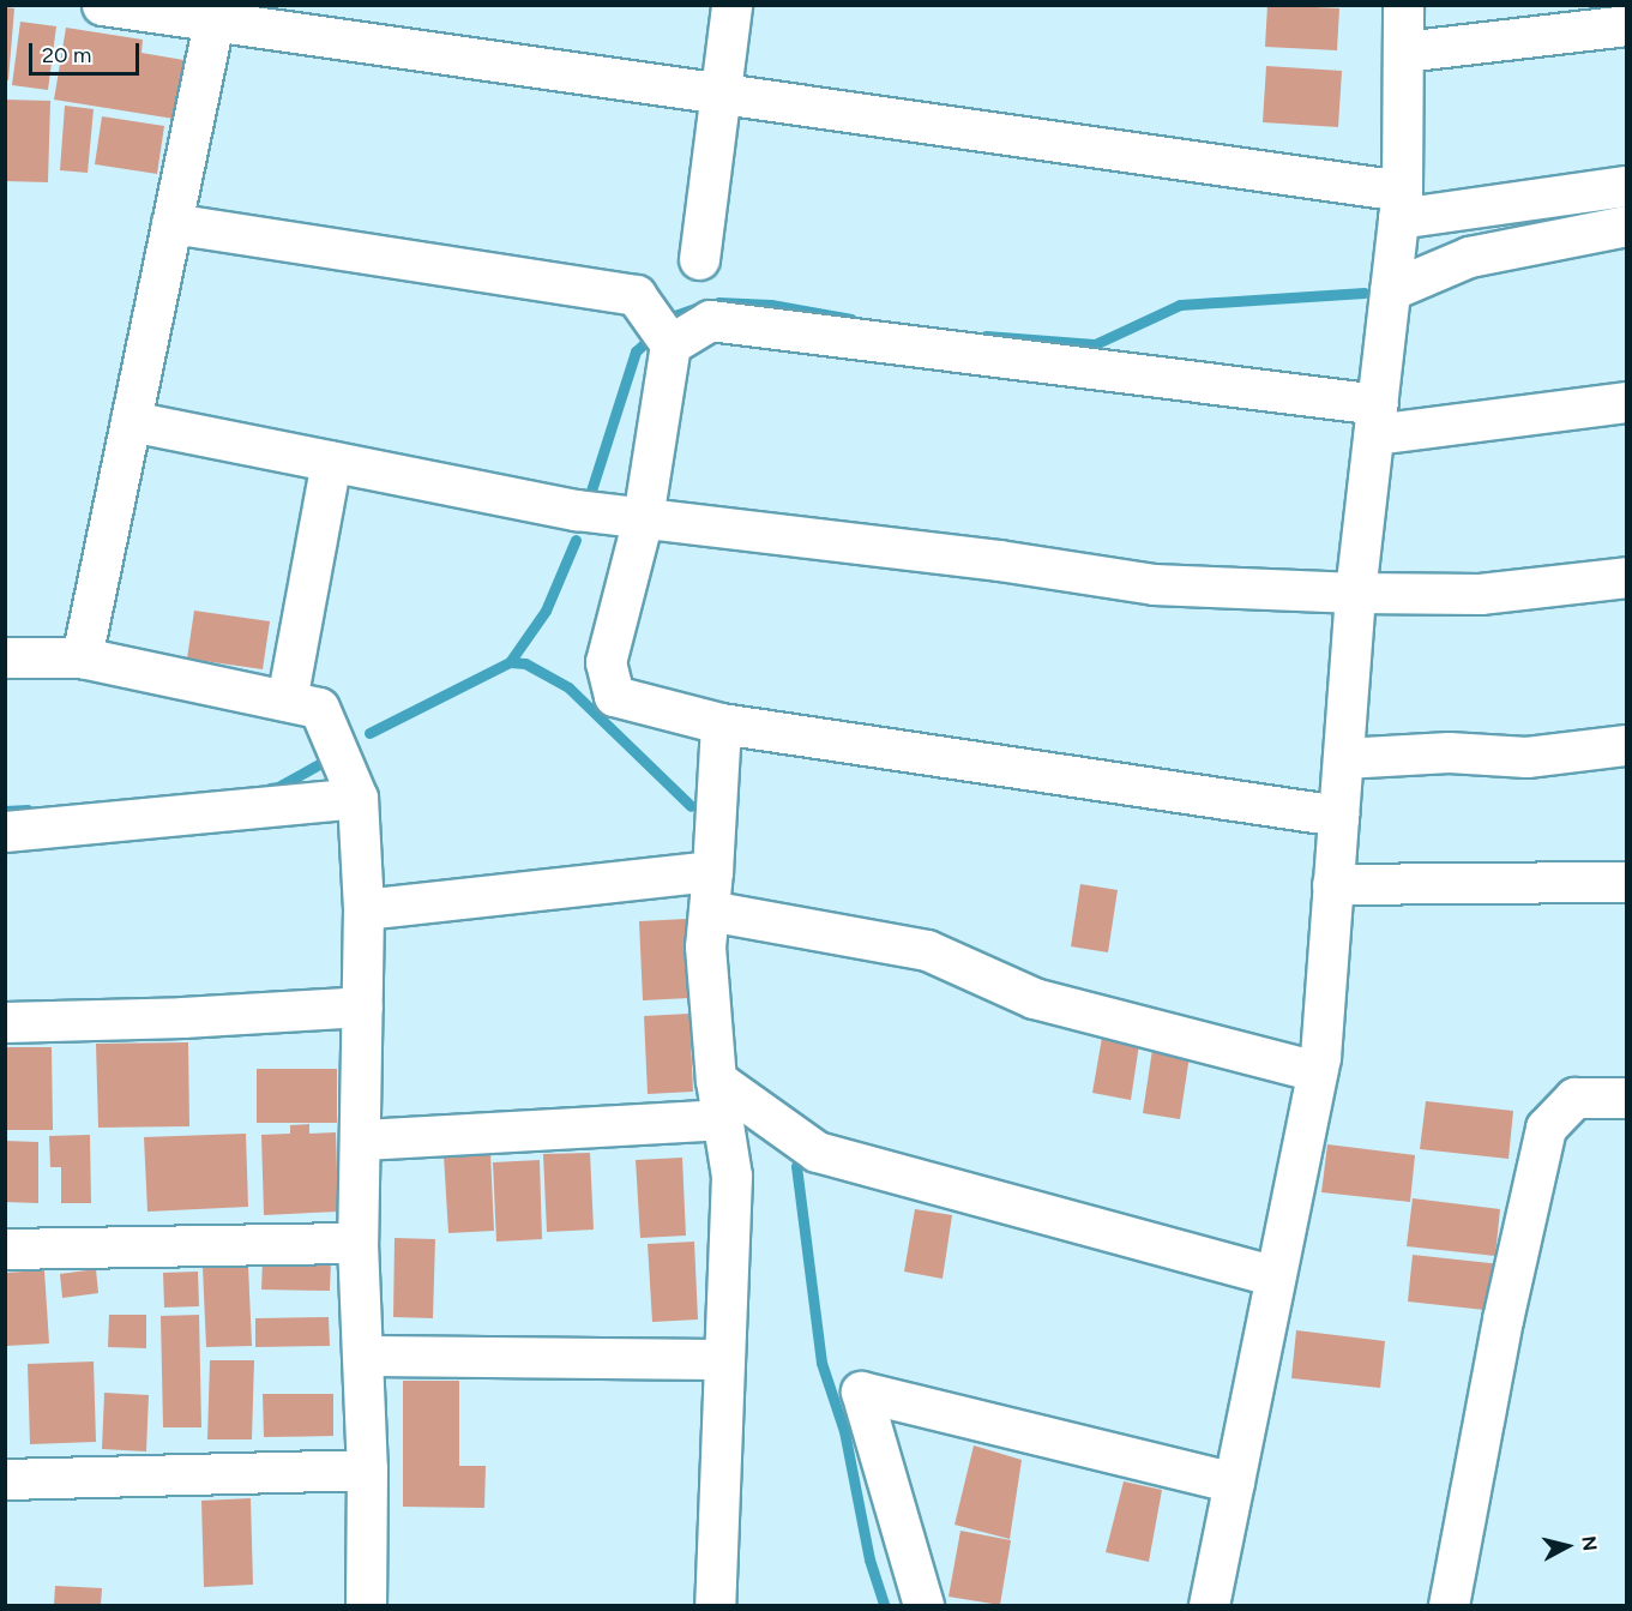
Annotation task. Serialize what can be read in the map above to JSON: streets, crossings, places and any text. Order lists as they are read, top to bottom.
{
  "scale_bar": "20 m",
  "north": "right"
}
